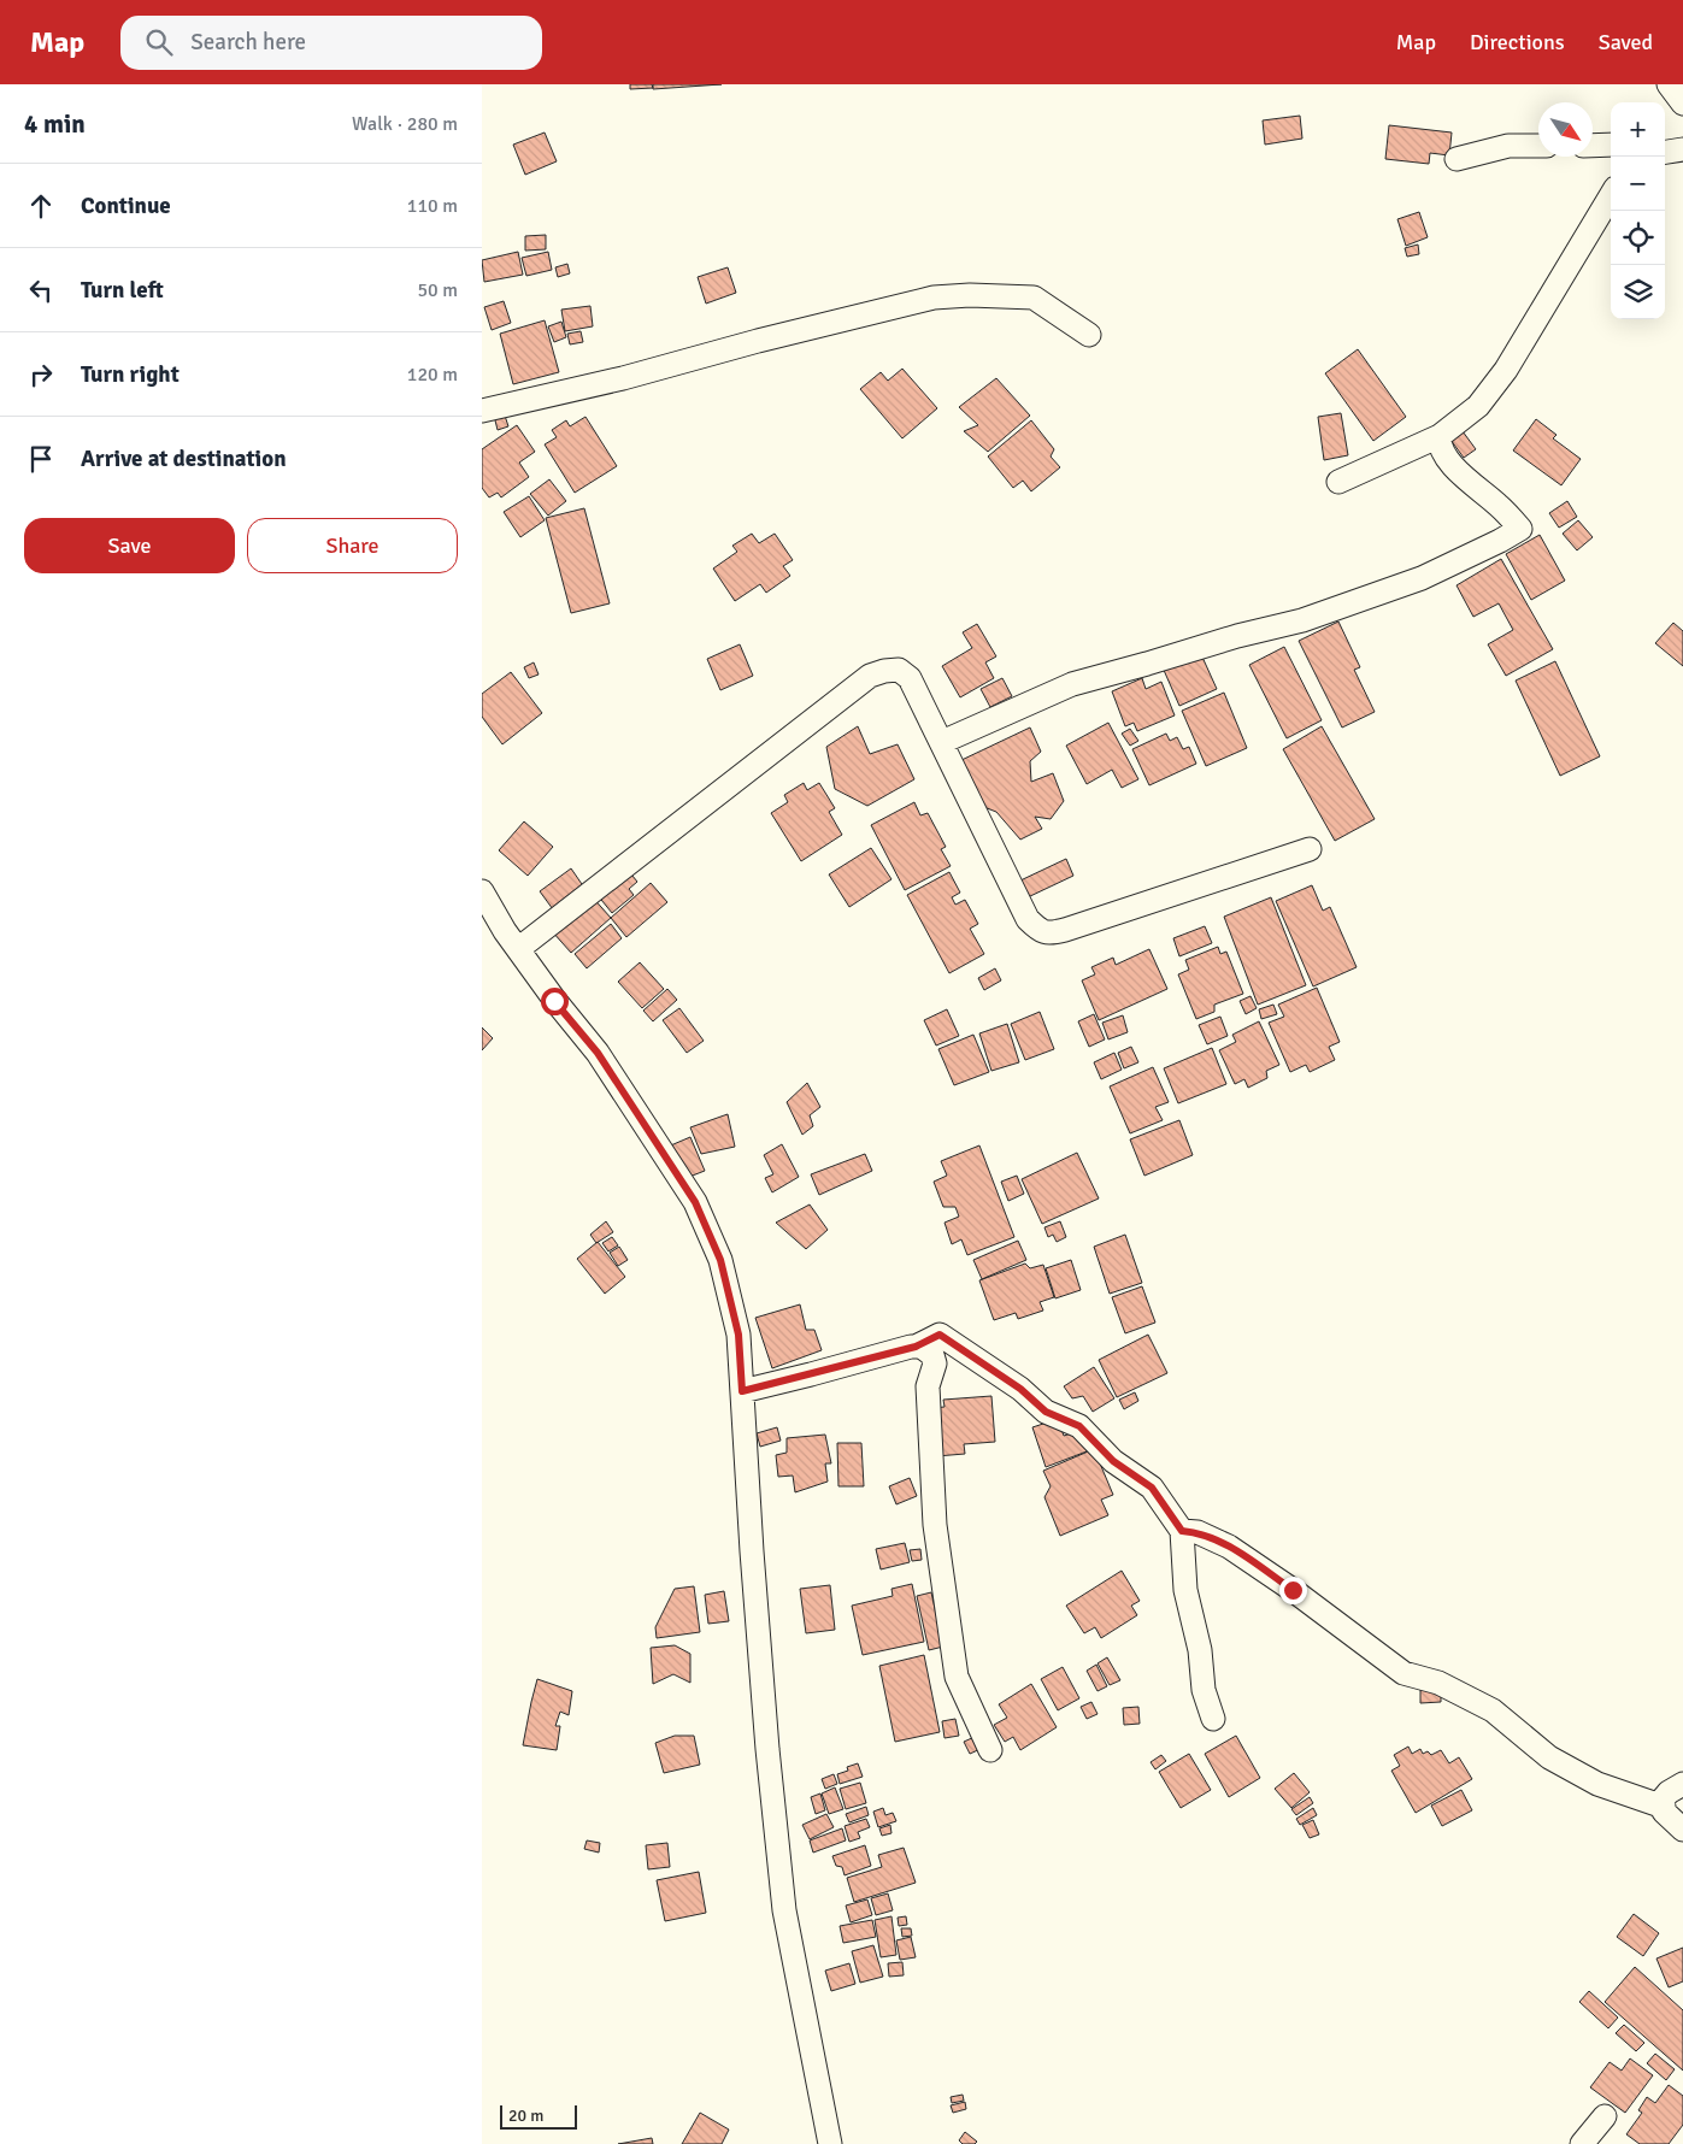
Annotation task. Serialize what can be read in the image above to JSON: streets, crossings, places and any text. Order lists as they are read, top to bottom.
{
  "scale_bar": "20 m",
  "north": "bottom right",
  "page": {
    "header": "Map",
    "search": "Search here",
    "nav": ["Map", "Directions", "Saved"],
    "heading": ["4 min", "Walk · 280 m"],
    "map_buttons": ["+", "−"],
    "list": [
      ["Continue", "110 m"],
      ["Turn left", "50 m"],
      ["Turn right", "120 m"],
      "Arrive at destination"
    ],
    "buttons": ["Save", "Share"],
    "scale": "20 m"
  }
}
